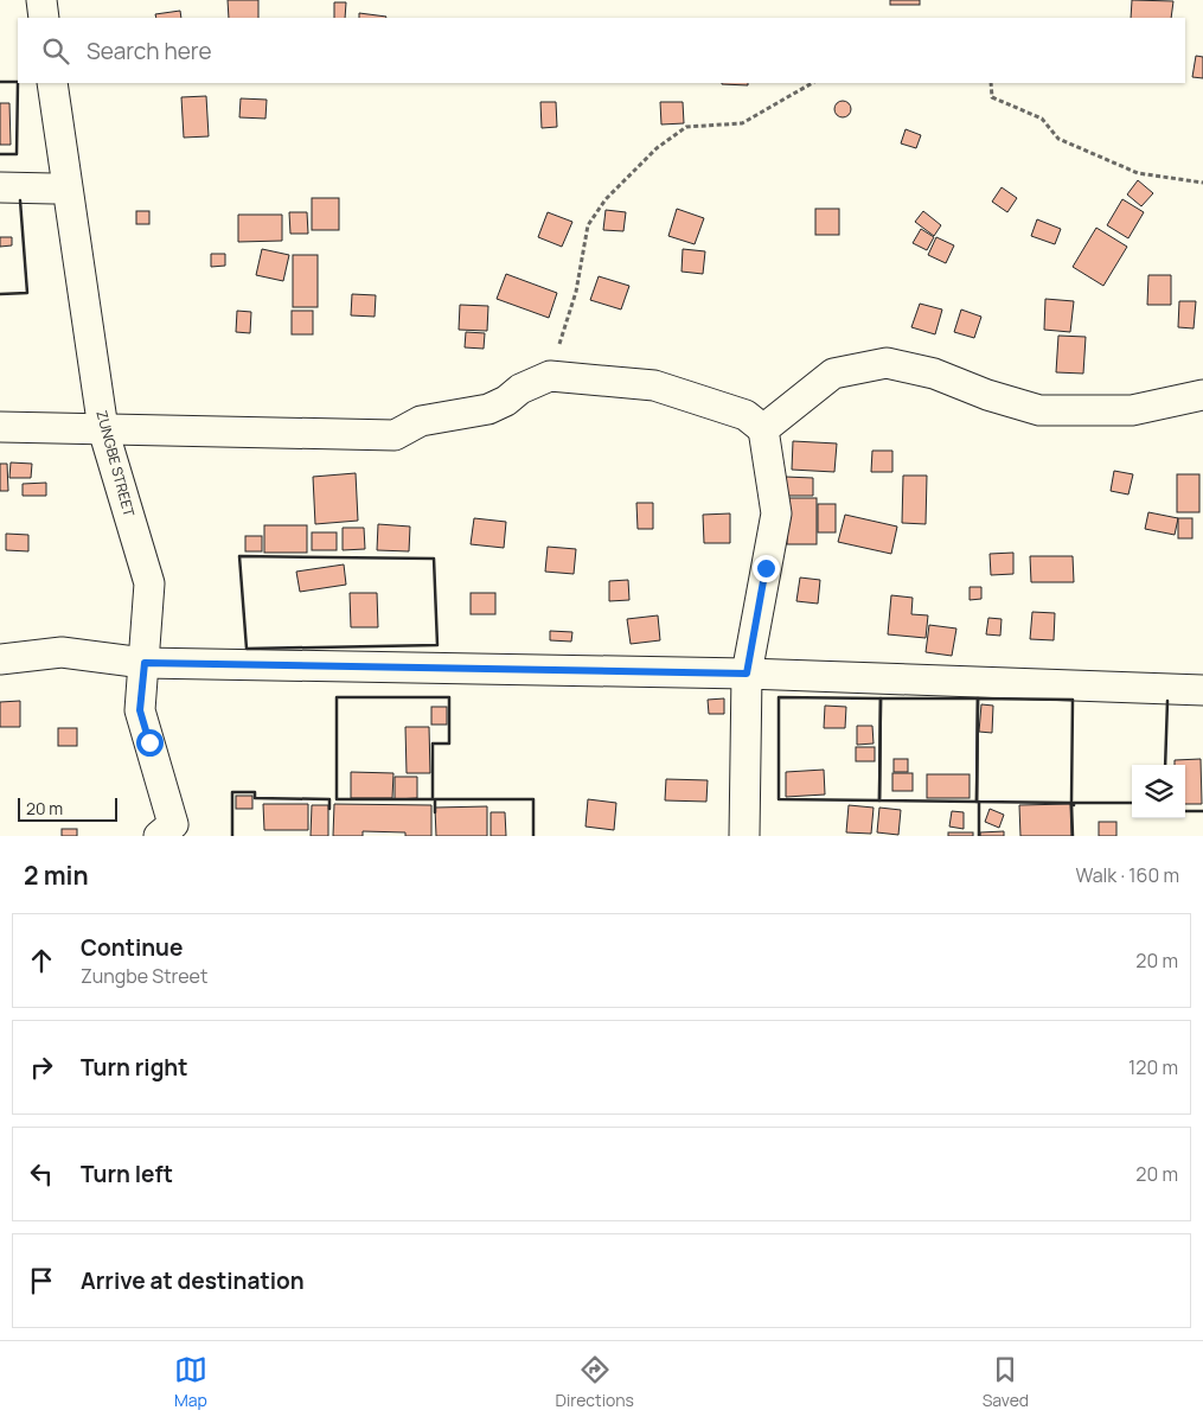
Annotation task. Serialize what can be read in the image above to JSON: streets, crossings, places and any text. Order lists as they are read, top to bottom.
{
  "streets": {
    "street": ["ZUNGBE STREET"]
  },
  "scale_bar": "20 m",
  "page": {
    "search": "Search here",
    "scale": "20 m",
    "heading": ["2 min", "Walk · 160 m"],
    "list": [
      ["Continue", "Zungbe Street", "20 m"],
      ["Turn right", "120 m"],
      ["Turn left", "20 m"],
      "Arrive at destination"
    ],
    "nav": ["Map", "Directions", "Saved"]
  }
}
